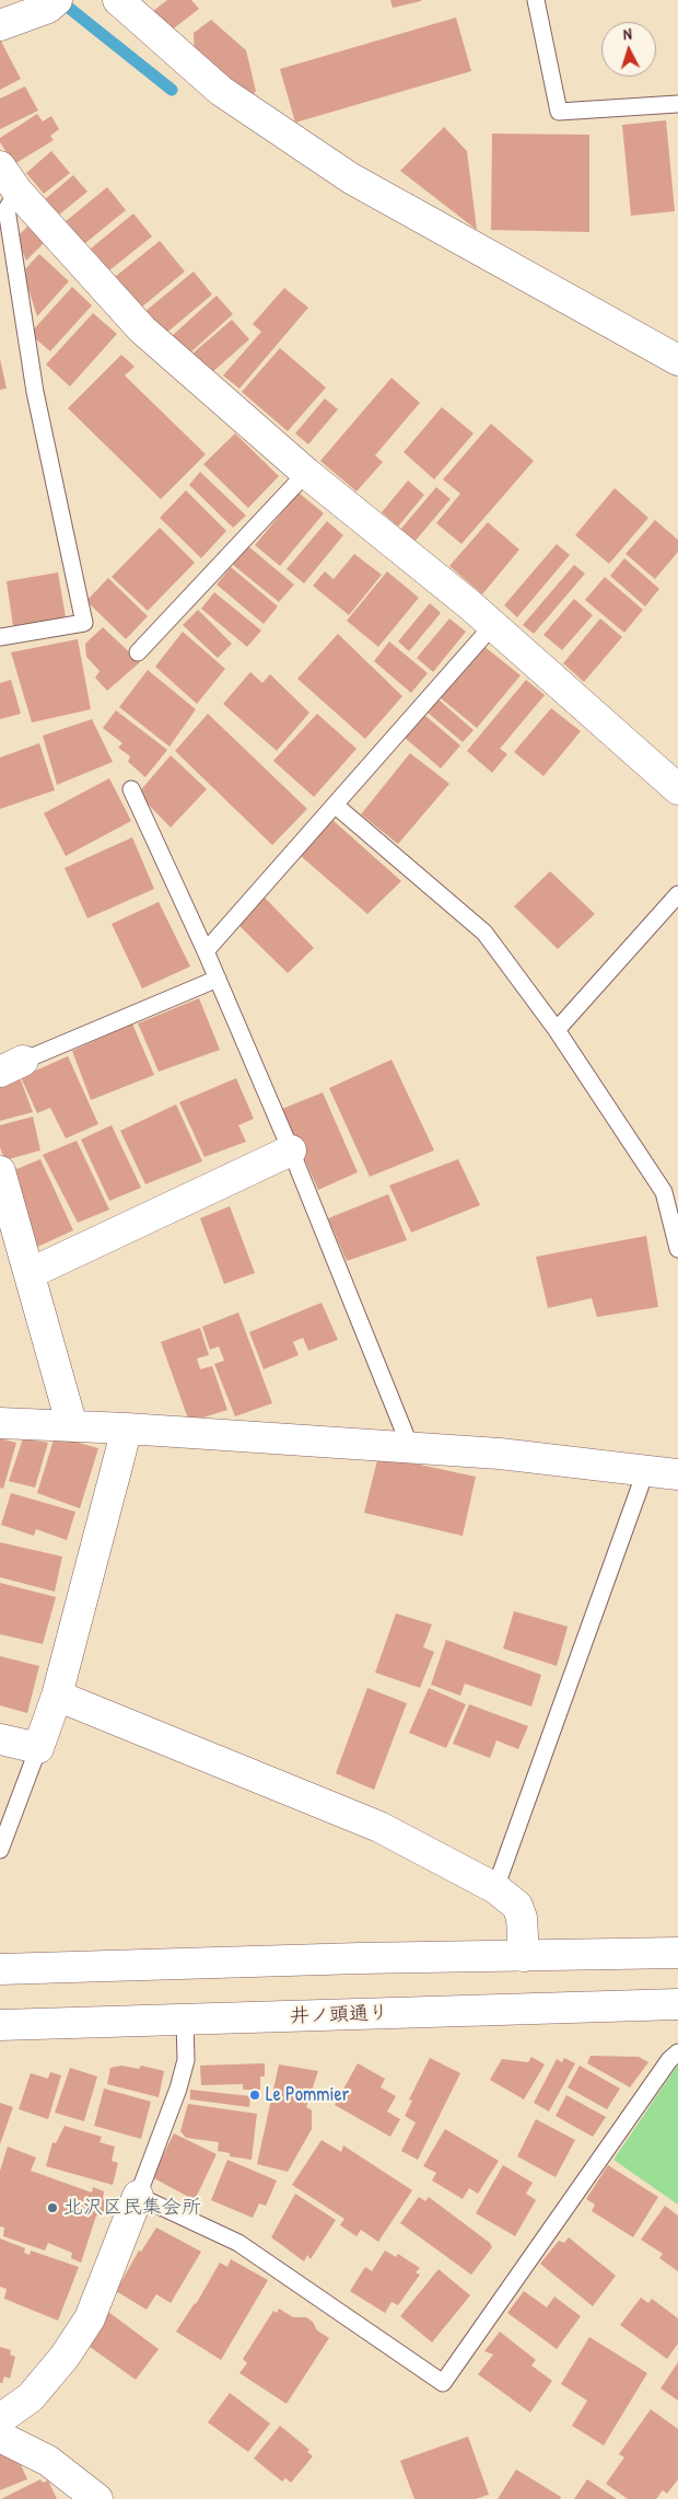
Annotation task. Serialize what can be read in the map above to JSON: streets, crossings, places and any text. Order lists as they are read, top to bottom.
{
  "streets": {
    "street": ["井ノ頭通り"]
  },
  "places": ["Le Pommier", "北沢区民集会所"],
  "north": "top"
}
